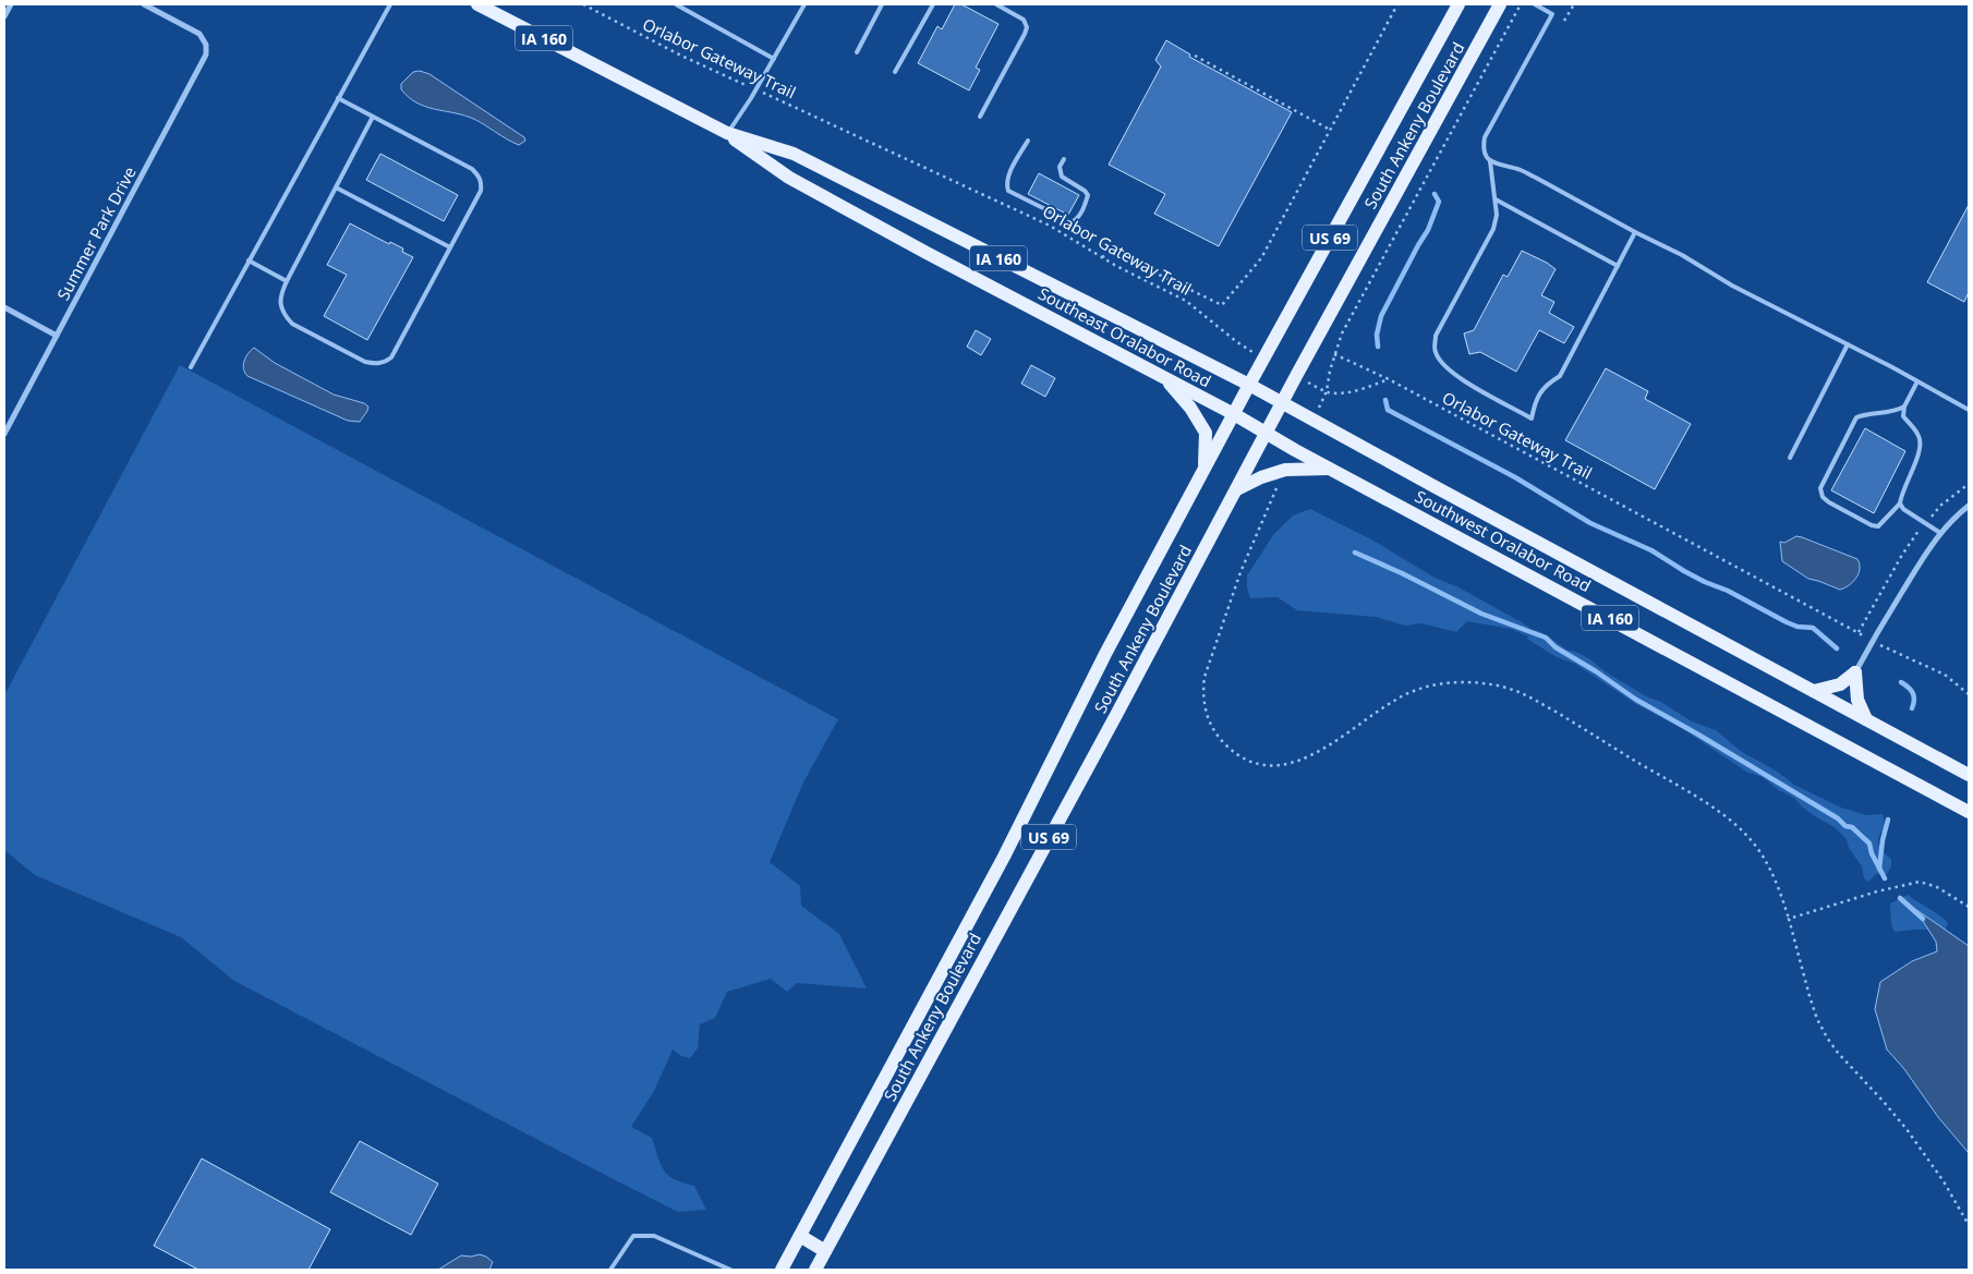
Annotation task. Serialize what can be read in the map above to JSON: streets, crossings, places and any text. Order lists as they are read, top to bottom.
{
  "streets": {
    "main road": [
      "IA 160",
      "South Ankeny Boulevard",
      "US 69",
      "Southeast Oralabor Road",
      "Southwest Oralabor Road"
    ],
    "street": ["Summer Park Drive"],
    "path": ["Orlabor Gateway Trail"]
  },
  "crossings": [
    ["Orlabor Gateway Trail", "South Ankeny Boulevard"],
    ["South Ankeny Boulevard", "Southeast Oralabor Road"],
    ["South Ankeny Boulevard", "Southwest Oralabor Road"],
    ["Southeast Oralabor Road", "Southwest Oralabor Road"]
  ]
}
